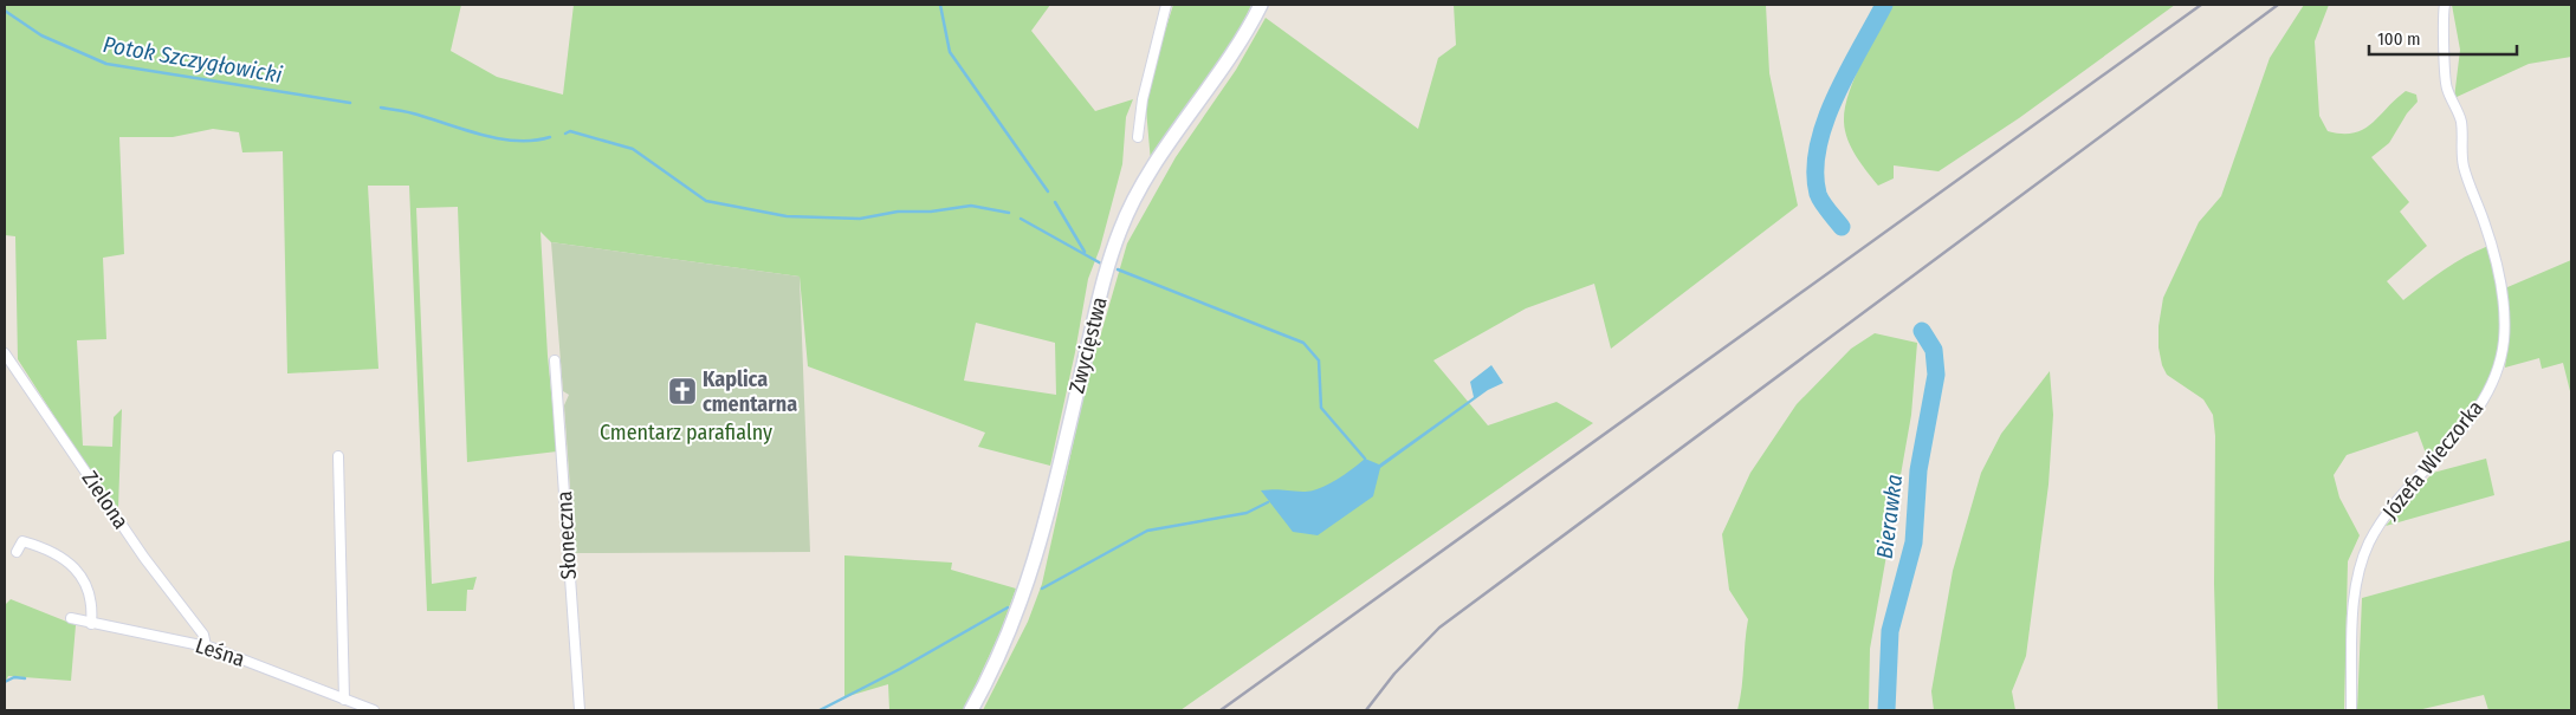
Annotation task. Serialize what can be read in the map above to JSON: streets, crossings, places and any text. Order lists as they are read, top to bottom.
{
  "streets": {
    "main road": ["Zwycięstwa"],
    "street": [
      "Józefa Wieczorka",
      "Zielona",
      "Słoneczna",
      "Leśna"
    ]
  },
  "crossings": [
    ["Zielona", "Leśna"]
  ],
  "water": ["Potok Szczygłowicki", "Bierawka"],
  "parks": ["Cmentarz parafialny"],
  "places": {
    "church": ["Kaplica cmentarna"]
  },
  "scale_bar": "100 m"
}
